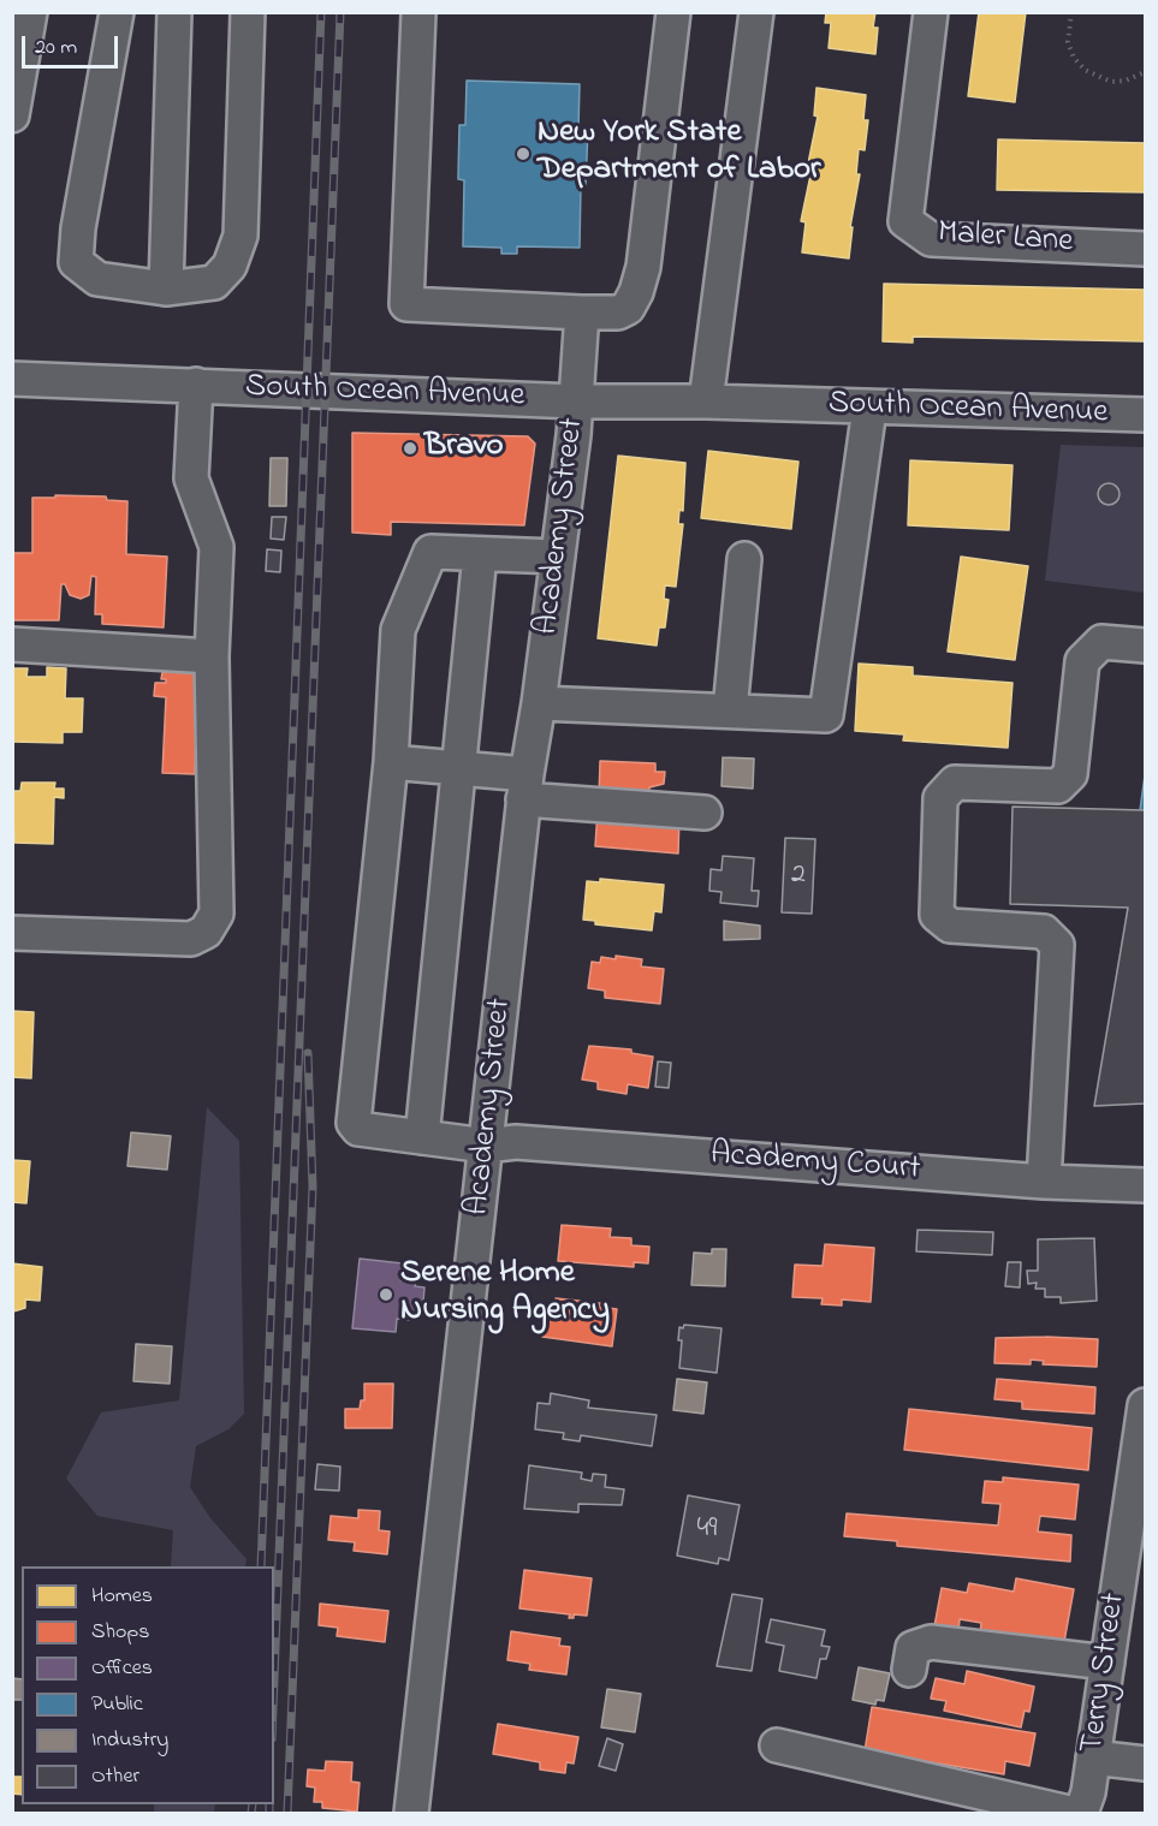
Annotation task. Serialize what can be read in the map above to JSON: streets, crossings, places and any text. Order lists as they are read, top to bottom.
{
  "streets": {
    "street": [
      "Maler Lane",
      "South Ocean Avenue",
      "Academy Street",
      "Academy Court",
      "Terry Street"
    ]
  },
  "crossings": [
    ["South Ocean Avenue", "Academy Street"],
    ["Academy Street", "Academy Court"]
  ],
  "places": ["New York State Department of Labor", "Bravo", "Serene Home Nursing Agency"],
  "house_numbers": ["2", "49"],
  "legend": [
    "Homes",
    "Shops",
    "Offices",
    "Public",
    "Industry",
    "Other"
  ],
  "scale_bar": "20 m"
}
